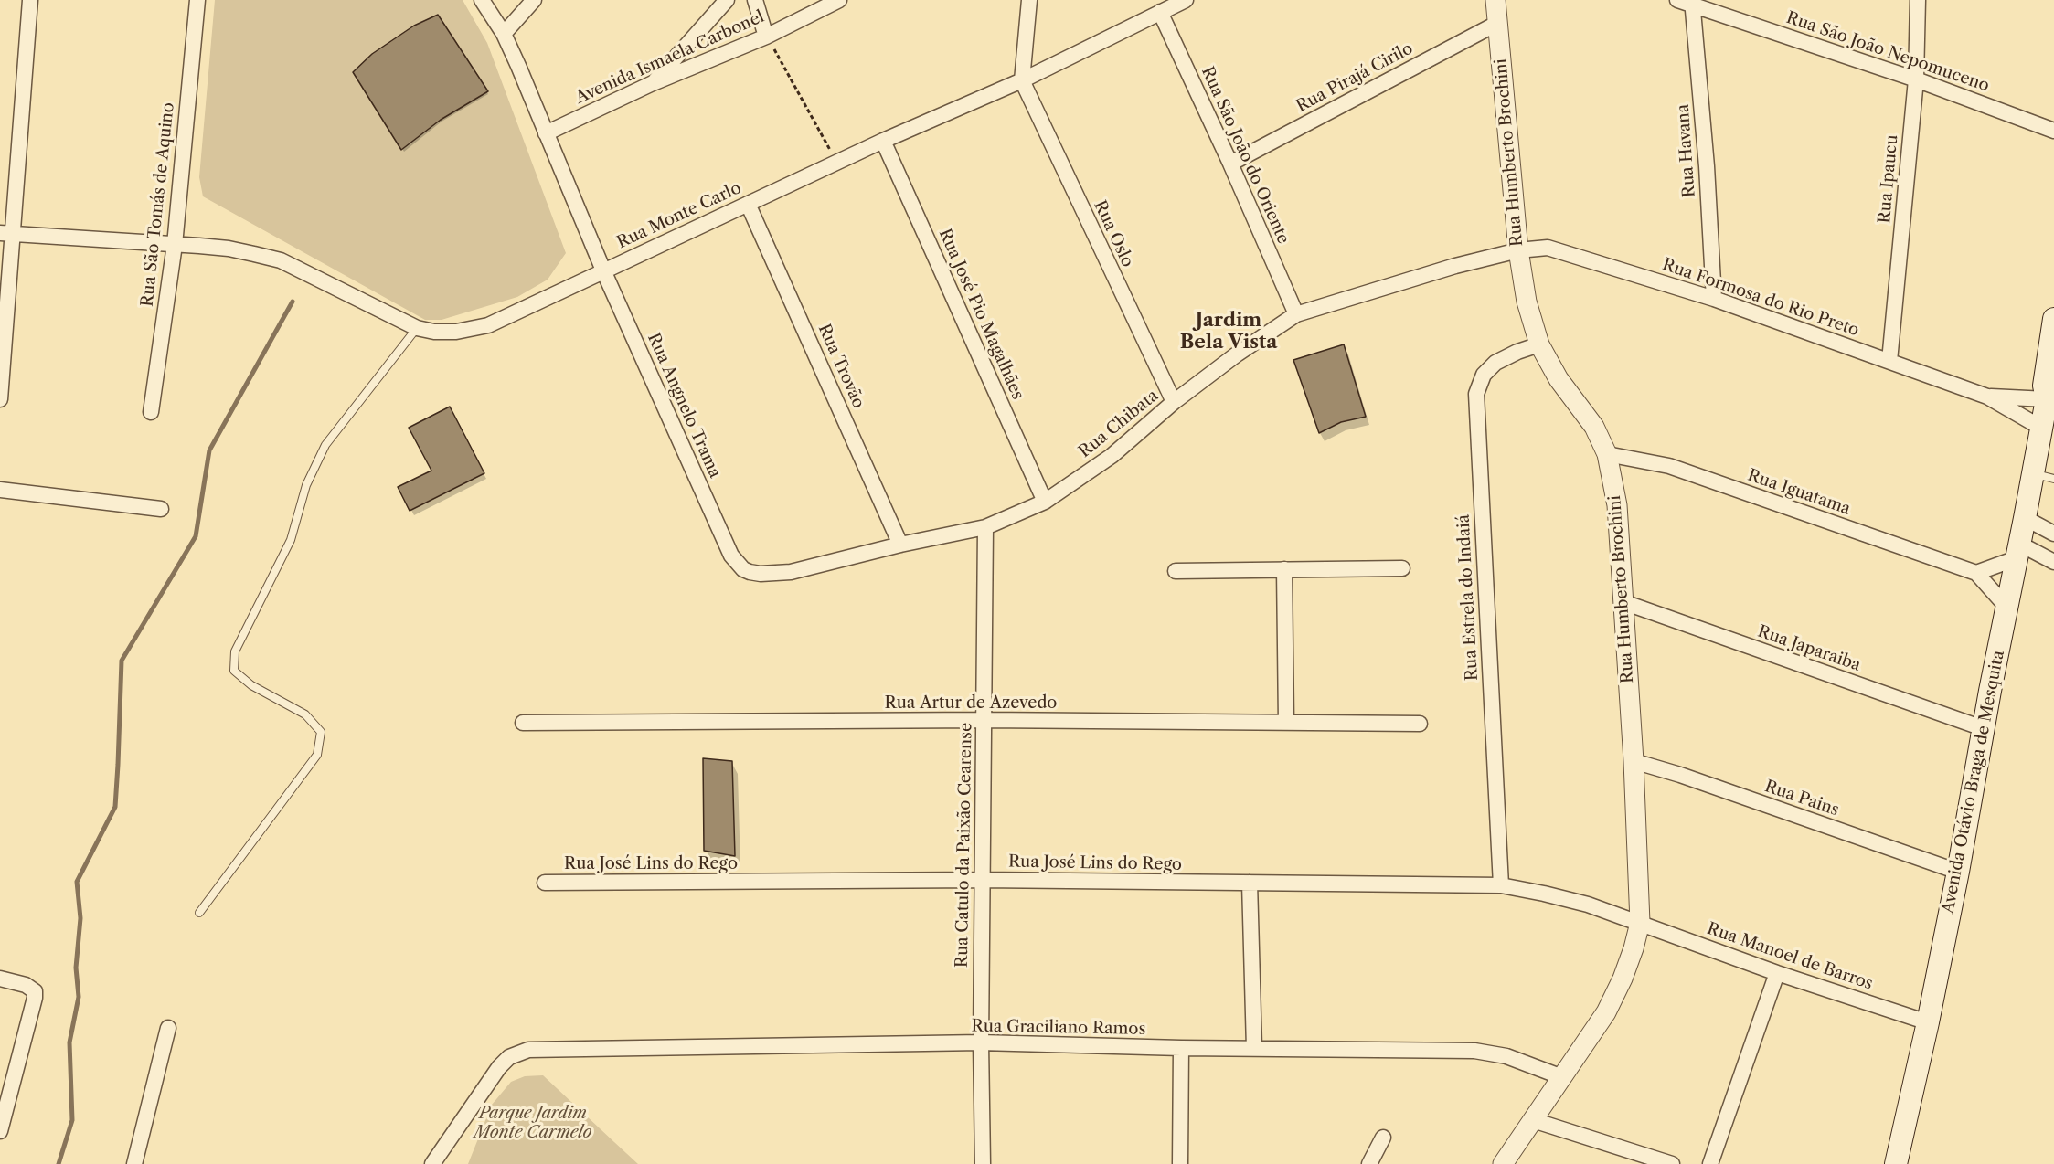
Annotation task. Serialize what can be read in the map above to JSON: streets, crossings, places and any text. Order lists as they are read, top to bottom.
{
  "streets": {
    "main road": ["Avenida Otávio Braga de Mesquita"],
    "street": [
      "Rua São João Nepomuceno",
      "Avenida Ismaela Carbonel",
      "Rua Pirajá Cirilo",
      "Rua Havana",
      "Rua Humberto Brochini",
      "Rua São João do Oriente",
      "Rua Ipaucu",
      "Rua São Tomás de Aquino",
      "Rua Monte Carlo",
      "Rua Oslo",
      "Rua Formosa do Rio Preto",
      "Rua José Pio Magalhães",
      "Rua Trovão",
      "Rua Angnelo Trama",
      "Rua Chibata",
      "Rua Iguatama",
      "Rua Estrela do Indaiá",
      "Rua Japaraiba",
      "Rua Artur de Azevedo",
      "Rua Pains",
      "Rua Catulo da Paixão Cearense",
      "Rua José Lins do Rego",
      "Rua Manoel de Barros",
      "Rua Graciliano Ramos"
    ]
  },
  "crossings": [
    ["Rua São João Nepomuceno", "Rua Havana"],
    ["Rua São João Nepomuceno", "Rua Ipaucu"],
    ["Avenida Ismaela Carbonel", "Rua Angnelo Trama"],
    ["Rua Pirajá Cirilo", "Rua Humberto Brochini"],
    ["Rua Pirajá Cirilo", "Rua São João do Oriente"],
    ["Rua Havana", "Rua Formosa do Rio Preto"],
    ["Rua Humberto Brochini", "Rua Formosa do Rio Preto"],
    ["Rua Humberto Brochini", "Rua Chibata"],
    ["Rua Humberto Brochini", "Rua Iguatama"],
    ["Rua Humberto Brochini", "Rua Estrela do Indaiá"],
    ["Rua Humberto Brochini", "Rua Japaraiba"],
    ["Rua Humberto Brochini", "Rua Pains"],
    ["Rua Humberto Brochini", "Rua José Lins do Rego"],
    ["Rua Humberto Brochini", "Rua Manoel de Barros"],
    ["Rua Humberto Brochini", "Rua Graciliano Ramos"],
    ["Rua São João do Oriente", "Rua Monte Carlo"],
    ["Rua São João do Oriente", "Rua Chibata"],
    ["Rua Ipaucu", "Rua Formosa do Rio Preto"],
    ["Rua São Tomás de Aquino", "Rua Monte Carlo"],
    ["Rua Monte Carlo", "Rua Oslo"],
    ["Rua Monte Carlo", "Rua José Pio Magalhães"],
    ["Rua Monte Carlo", "Rua Trovão"],
    ["Rua Monte Carlo", "Rua Angnelo Trama"],
    ["Rua Oslo", "Rua Chibata"],
    ["Rua Formosa do Rio Preto", "Rua Chibata"],
    ["Rua Formosa do Rio Preto", "Avenida Otávio Braga de Mesquita"],
    ["Rua José Pio Magalhães", "Rua Chibata"],
    ["Rua Trovão", "Rua Chibata"],
    ["Rua Angnelo Trama", "Rua Chibata"],
    ["Rua Chibata", "Rua Catulo da Paixão Cearense"],
    ["Rua Iguatama", "Avenida Otávio Braga de Mesquita"],
    ["Rua Estrela do Indaiá", "Rua José Lins do Rego"],
    ["Rua Japaraiba", "Avenida Otávio Braga de Mesquita"],
    ["Rua Artur de Azevedo", "Rua Catulo da Paixão Cearense"],
    ["Avenida Otávio Braga de Mesquita", "Rua Pains"],
    ["Avenida Otávio Braga de Mesquita", "Rua Manoel de Barros"],
    ["Rua Catulo da Paixão Cearense", "Rua José Lins do Rego"],
    ["Rua Catulo da Paixão Cearense", "Rua Graciliano Ramos"],
    ["Rua José Lins do Rego", "Rua Manoel de Barros"]
  ],
  "districts": ["Jardim Bela Vista"],
  "parks": ["Parque Jardim Monte Carmelo"]
}
